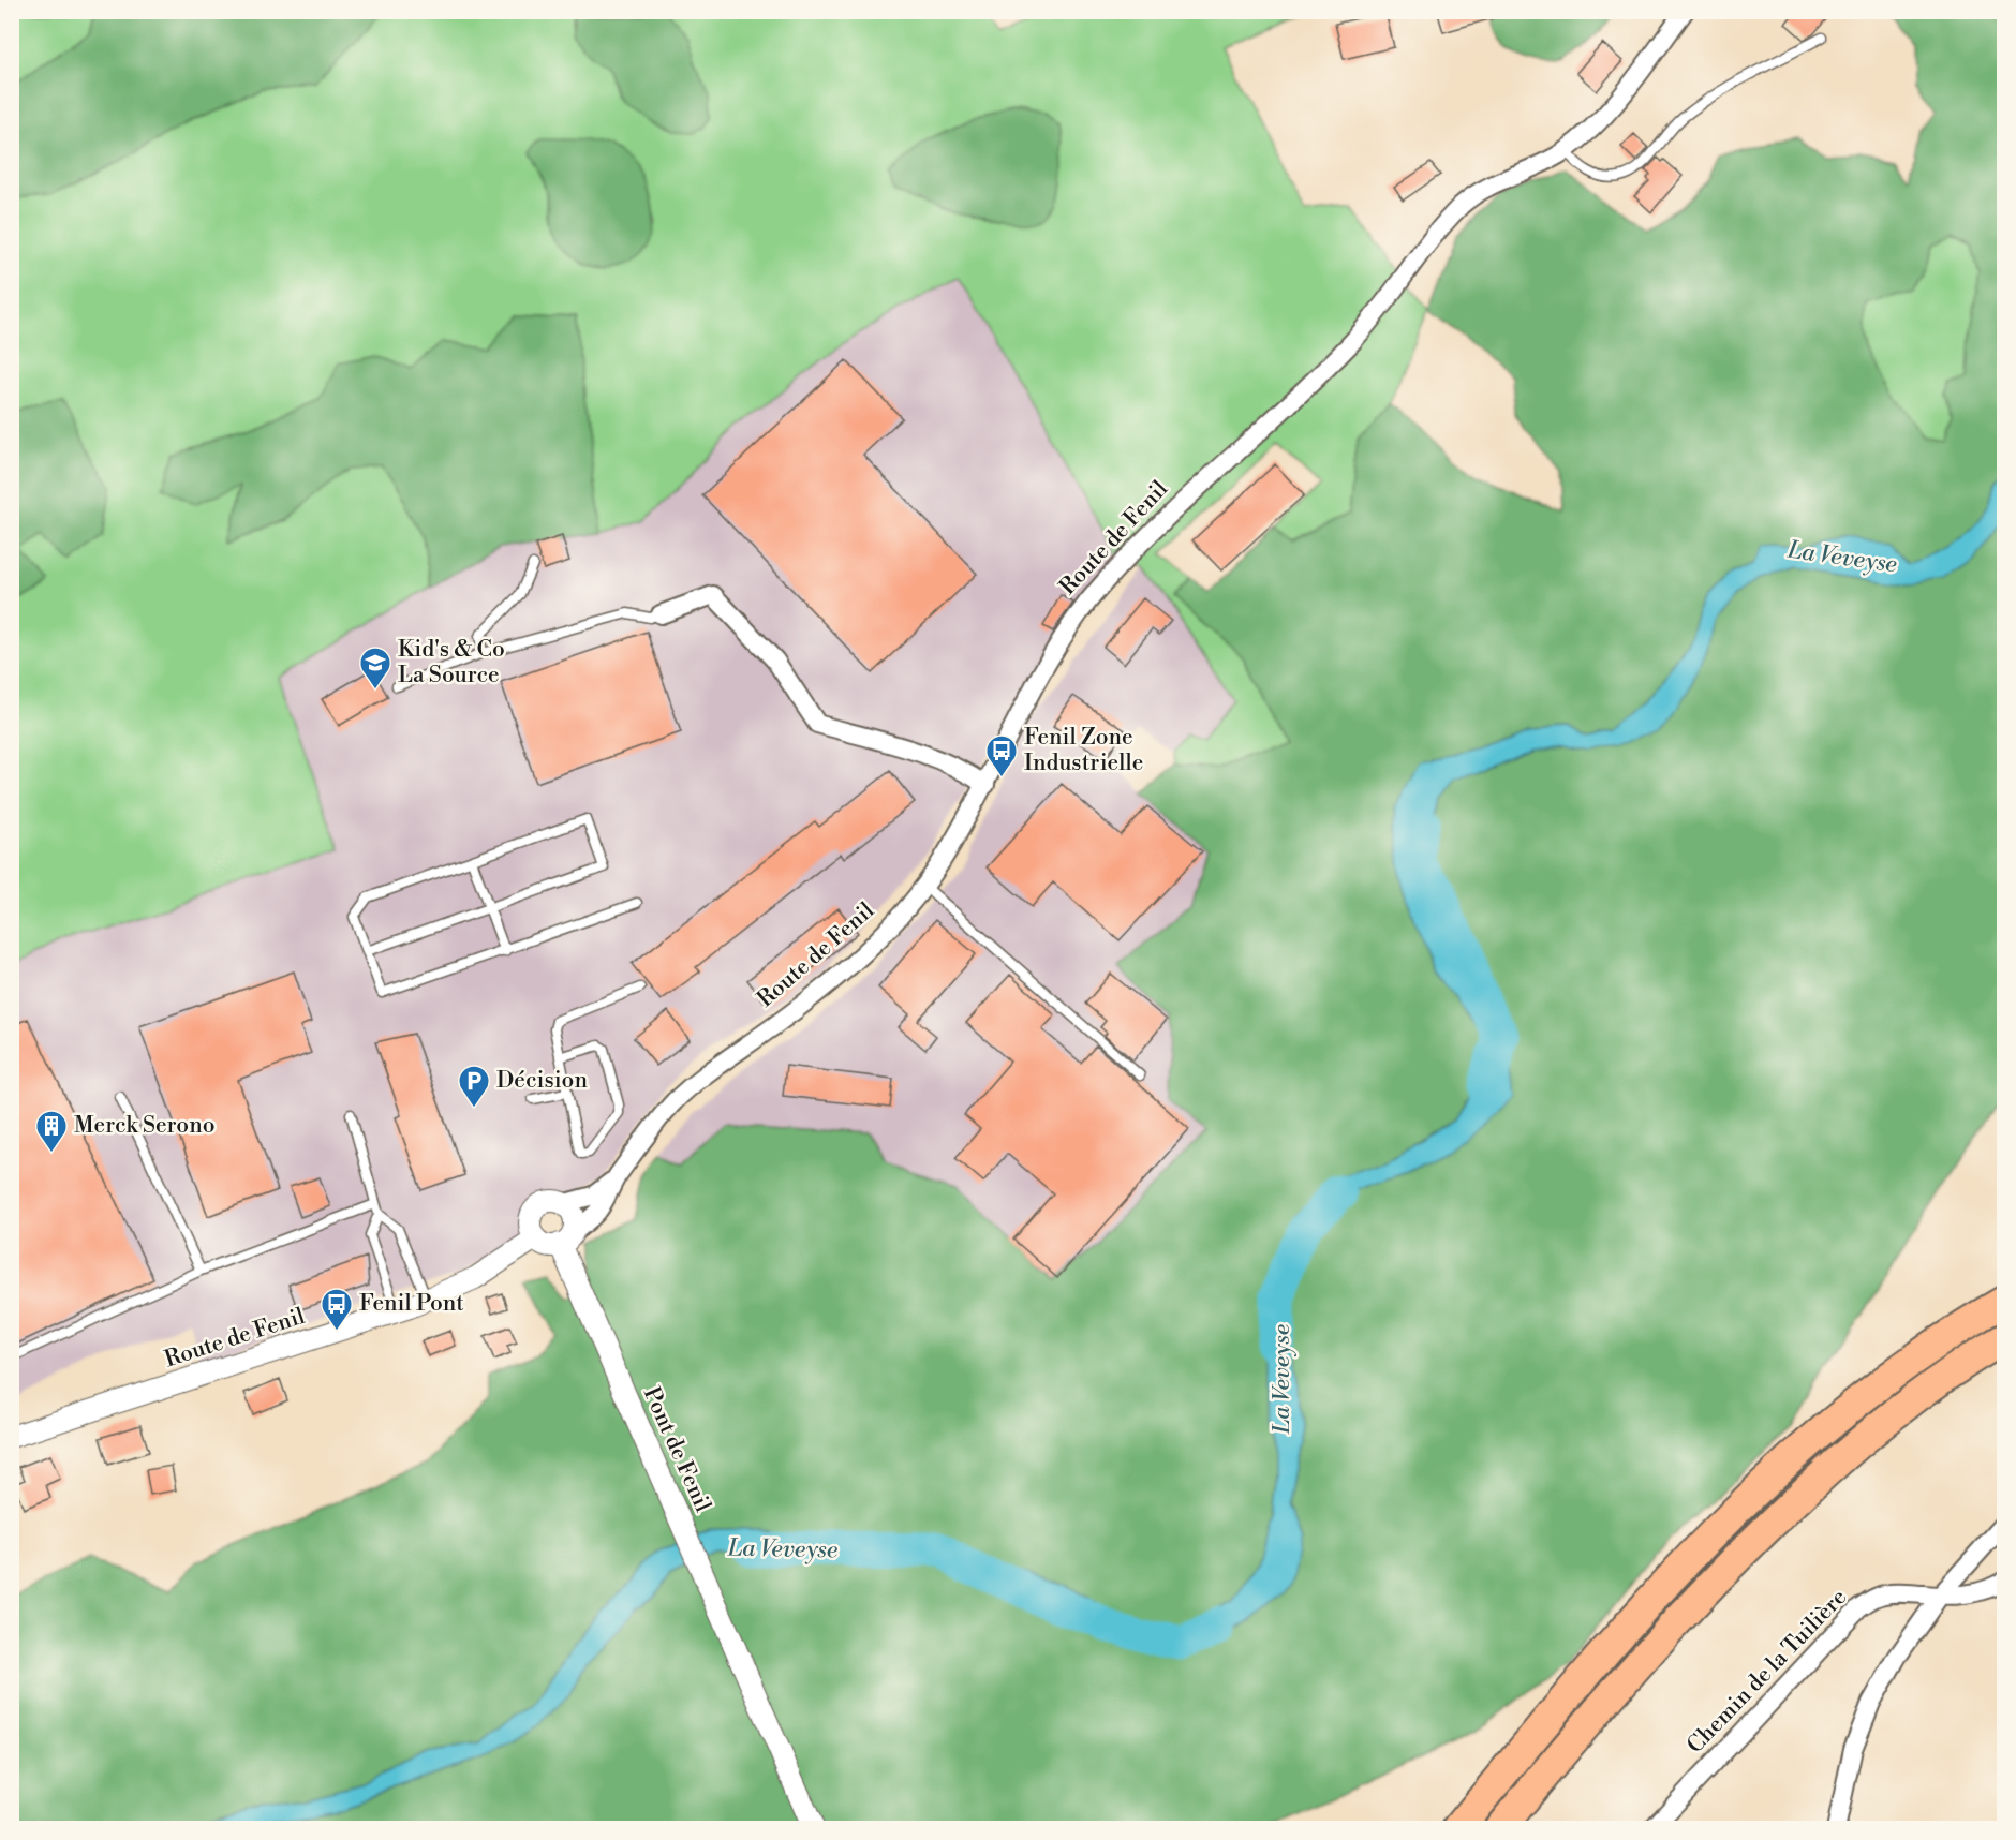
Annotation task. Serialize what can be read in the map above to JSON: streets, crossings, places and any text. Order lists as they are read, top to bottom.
{
  "streets": {
    "street": ["Route de Fenil", "Pont de Fenil", "Chemin de la Tuilière"]
  },
  "crossings": [
    ["Route de Fenil", "Pont de Fenil"]
  ],
  "water": ["La Veveyse"],
  "places": {
    "school or university": ["Kid's & Co La Source"],
    "bus stop": ["Fenil Zone Industrielle", "Fenil Pont"],
    "parking": ["Décision"],
    "building": ["Merck Serono"]
  }
}
